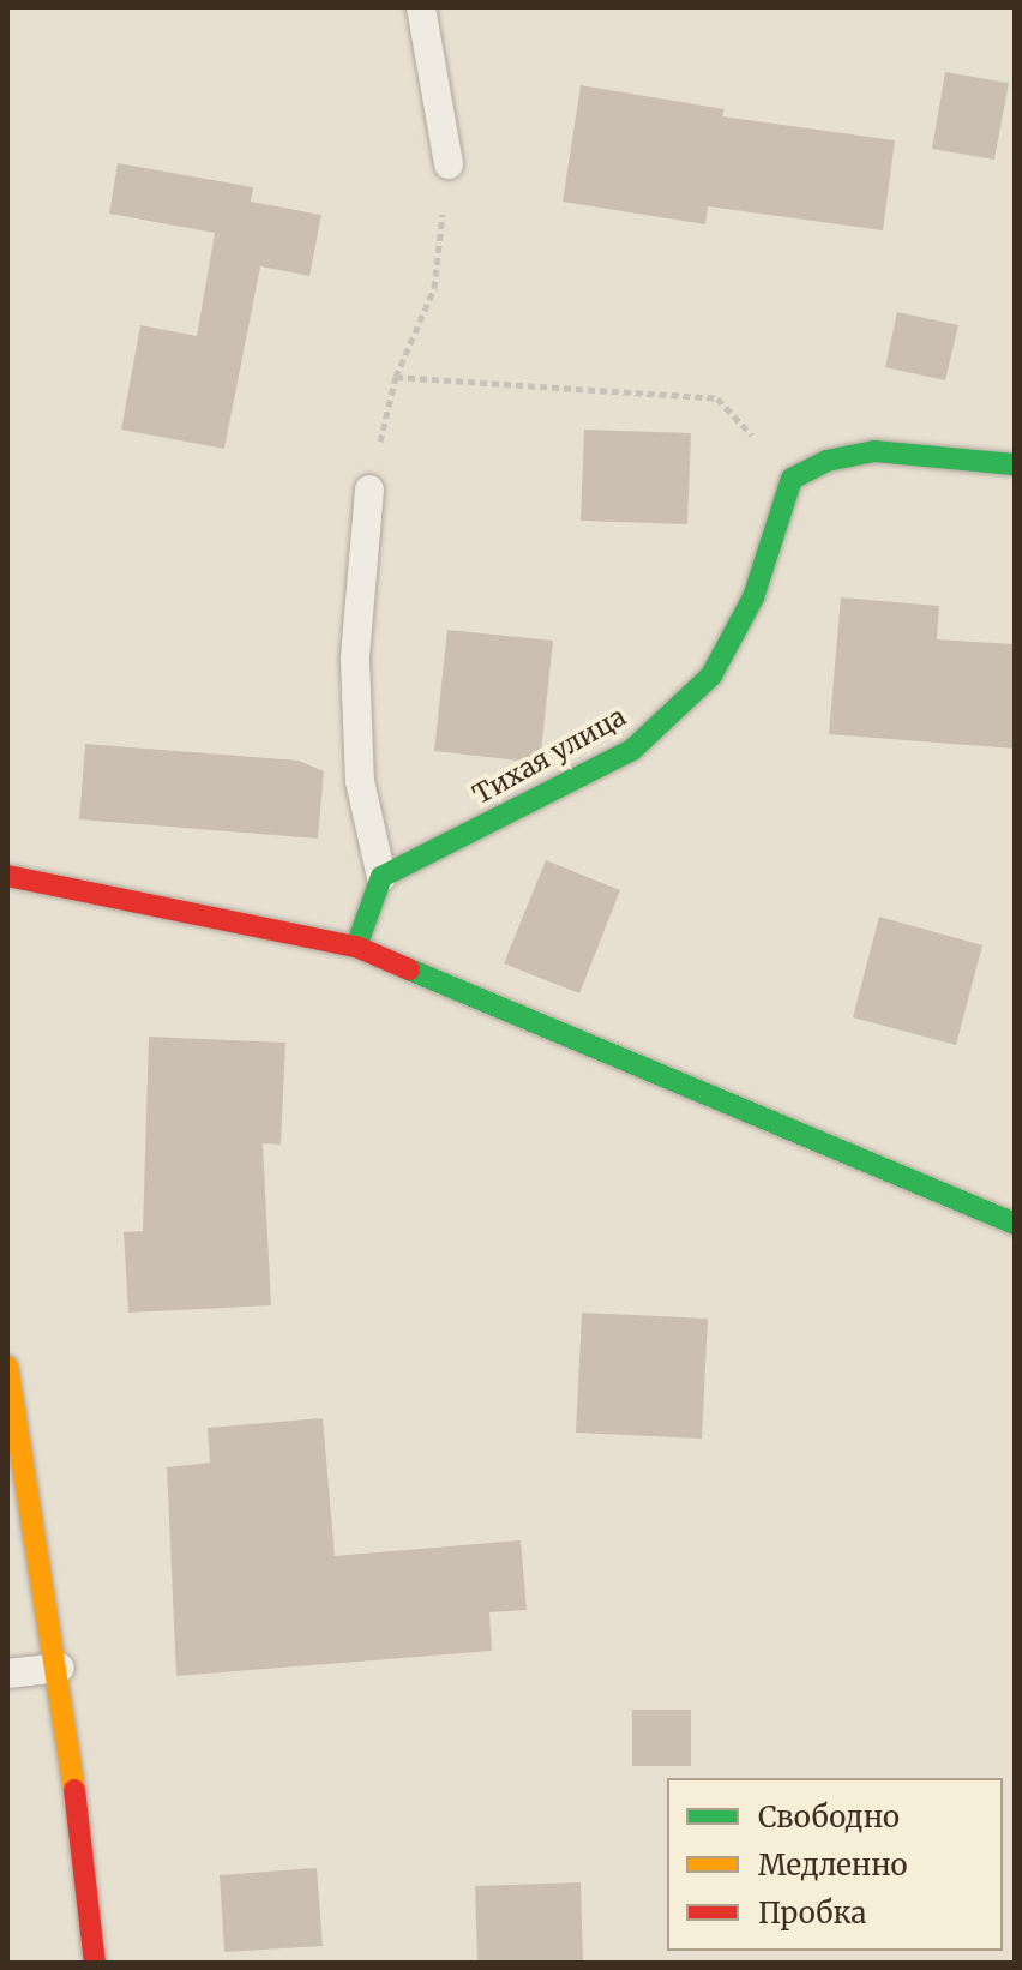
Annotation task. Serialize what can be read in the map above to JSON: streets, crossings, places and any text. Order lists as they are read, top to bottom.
{
  "streets": {
    "street": ["Тихая улица"]
  },
  "legend": ["Свободно", "Медленно", "Пробка"]
}
